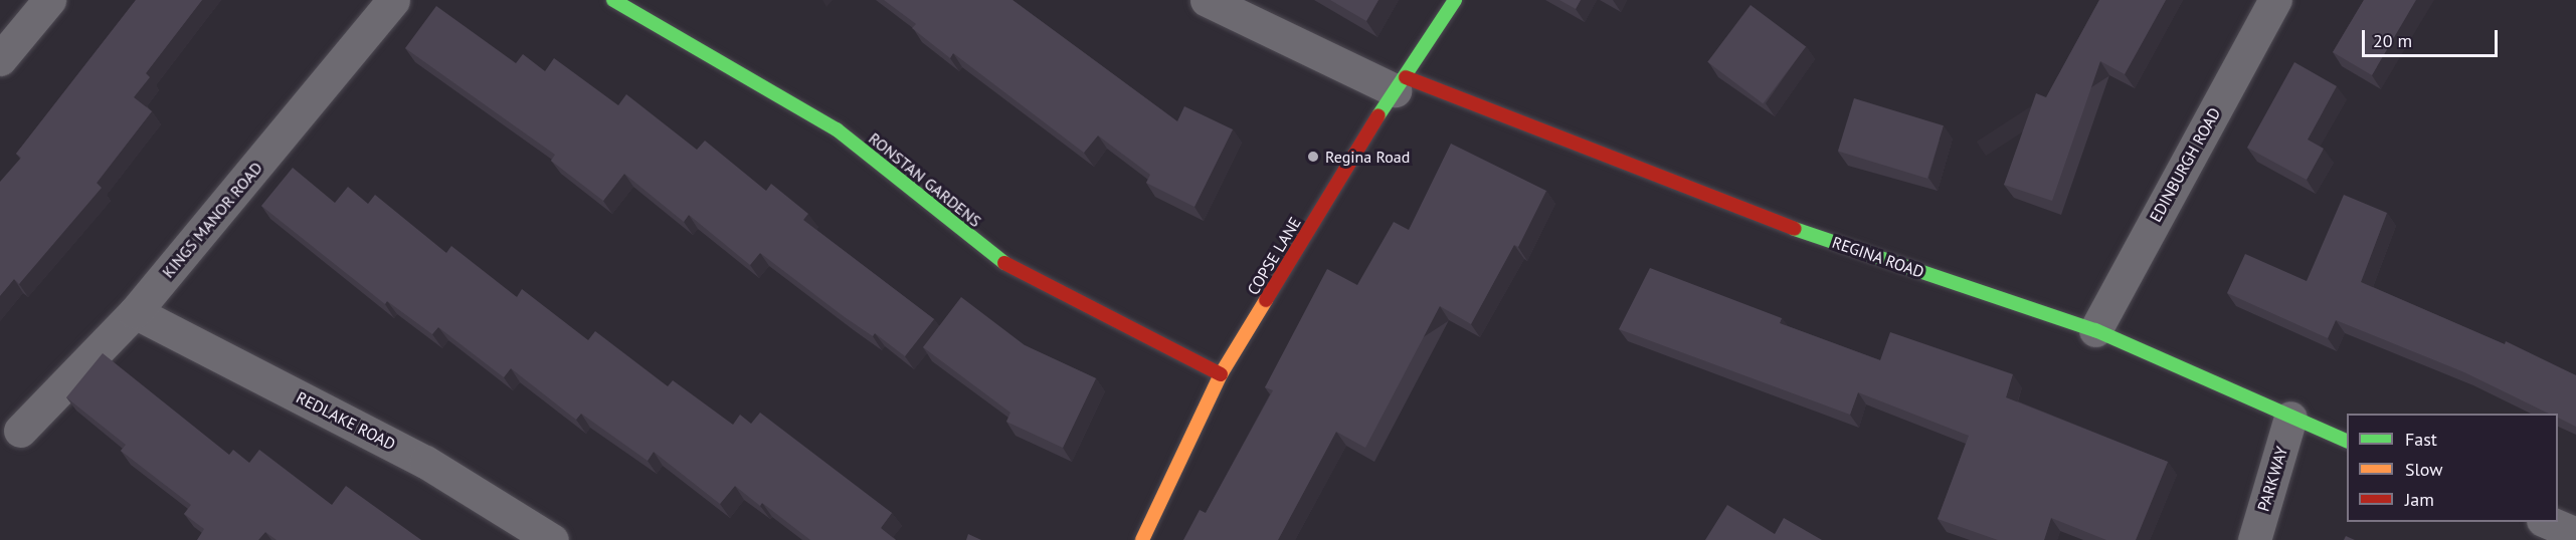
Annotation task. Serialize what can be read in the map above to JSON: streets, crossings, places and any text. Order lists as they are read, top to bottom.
{
  "streets": {
    "street": [
      "EDINBURGH ROAD",
      "RONSTAN GARDENS",
      "KINGS MANOR ROAD",
      "COPSE LANE",
      "REGINA ROAD",
      "REDLAKE ROAD",
      "PARKWAY"
    ]
  },
  "crossings": [
    ["EDINBURGH ROAD", "REGINA ROAD"],
    ["RONSTAN GARDENS", "COPSE LANE"],
    ["KINGS MANOR ROAD", "REDLAKE ROAD"],
    ["COPSE LANE", "REGINA ROAD"],
    ["REGINA ROAD", "PARKWAY"]
  ],
  "places": ["Regina Road"],
  "legend": ["Fast", "Slow", "Jam"],
  "scale_bar": "20 m"
}
